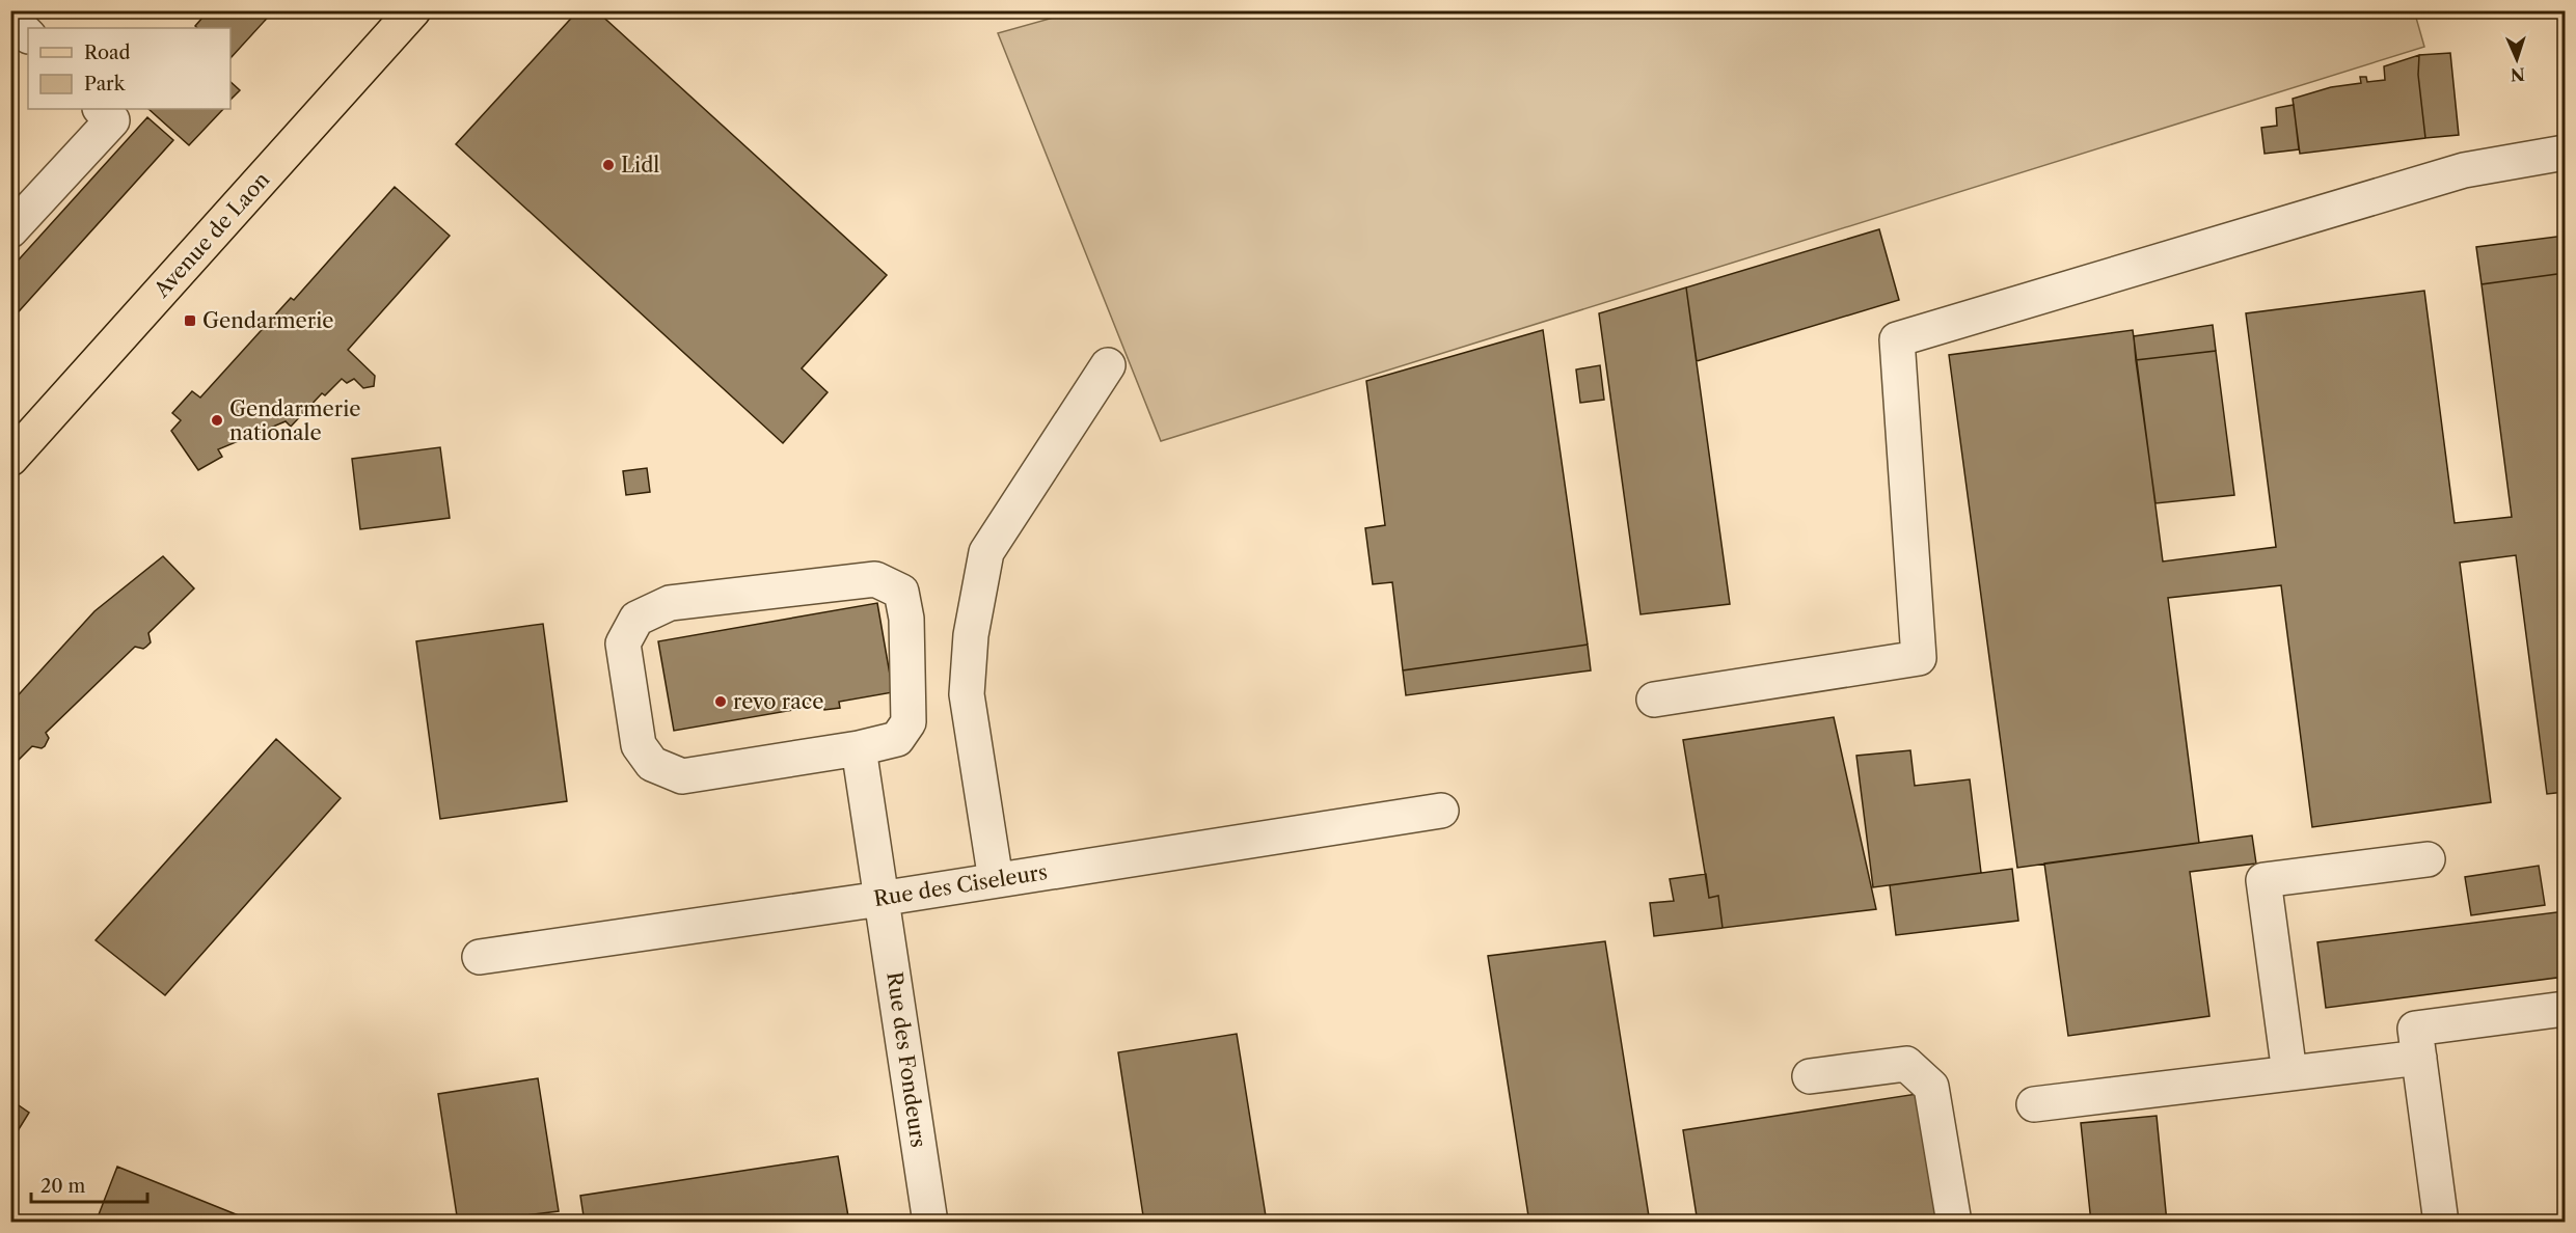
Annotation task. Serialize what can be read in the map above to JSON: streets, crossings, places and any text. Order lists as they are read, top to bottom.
{
  "streets": {
    "main road": ["Avenue de Laon"],
    "street": ["Rue des Ciseleurs", "Rue des Fondeurs"]
  },
  "crossings": [
    ["Rue des Ciseleurs", "Rue des Fondeurs"]
  ],
  "places": {
    "other": ["Lidl", "Gendarmerie nationale", "revo race"],
    "transit": ["Gendarmerie"]
  },
  "legend": ["Road", "Park"],
  "scale_bar": "20 m",
  "north": "bottom"
}
